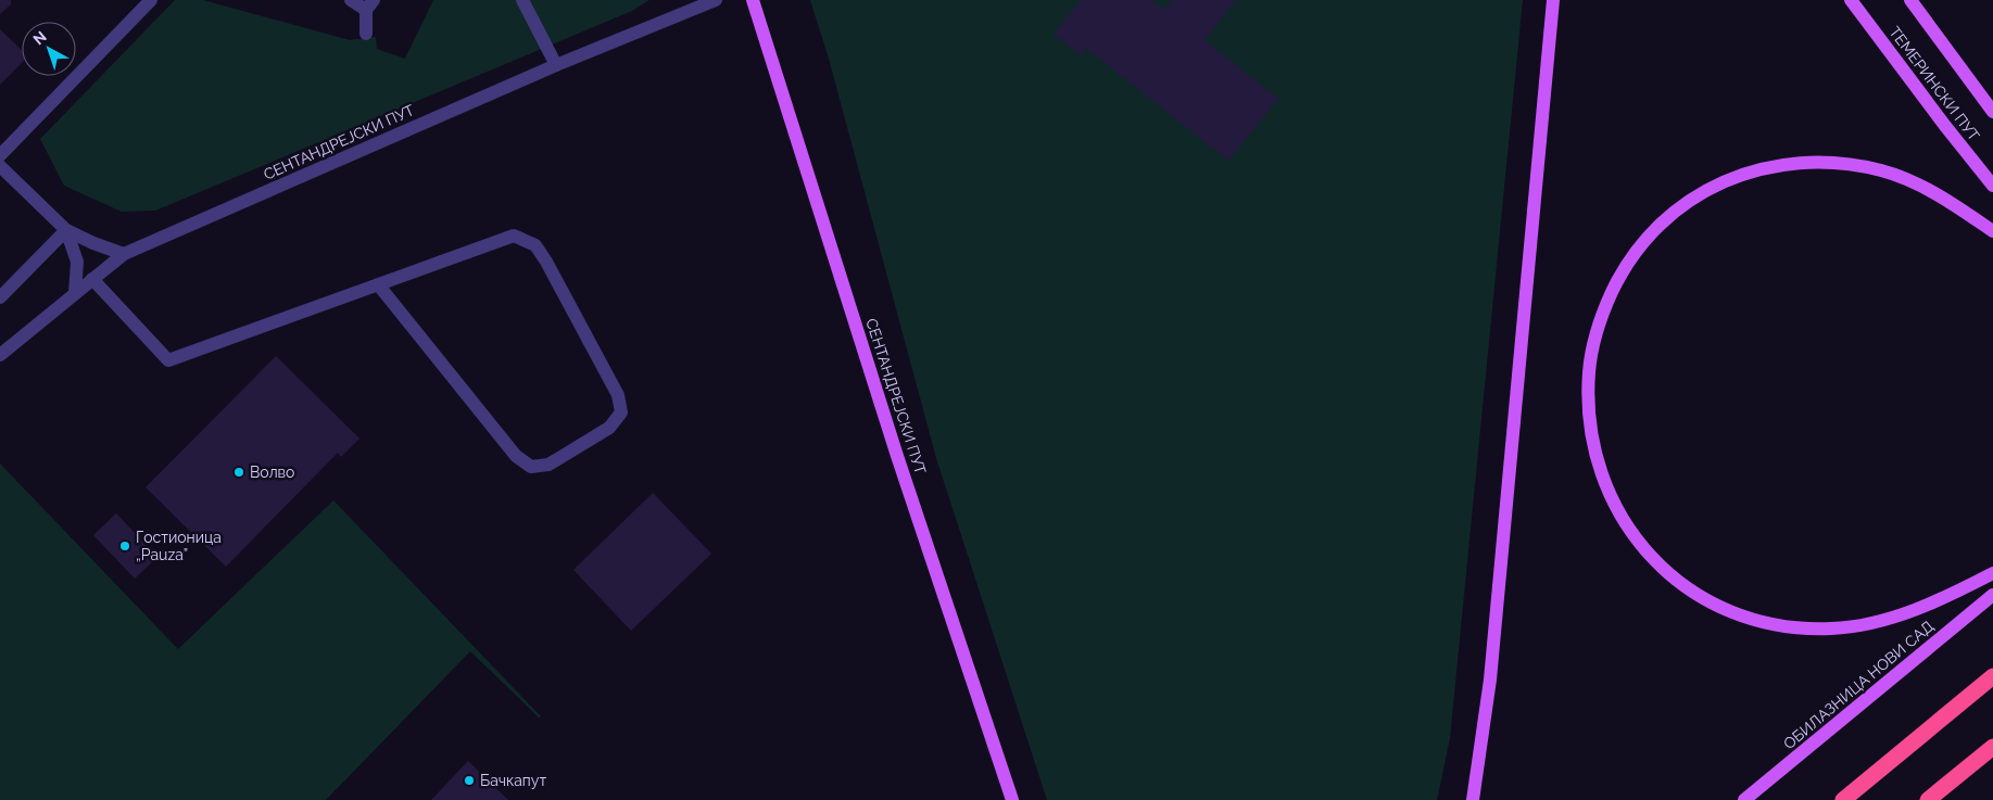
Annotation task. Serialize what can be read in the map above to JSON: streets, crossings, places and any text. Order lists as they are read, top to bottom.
{
  "streets": {
    "main road": ["ТЕМЕРИНСКИ ПУТ", "СЕНТАНДРЕЈСКИ ПУТ", "ОБИЛАЗНИЦА НОВИ САД"]
  },
  "places": ["Волво", "Гостионица „Pauza”", "Бачкапут"],
  "north": "top left"
}
